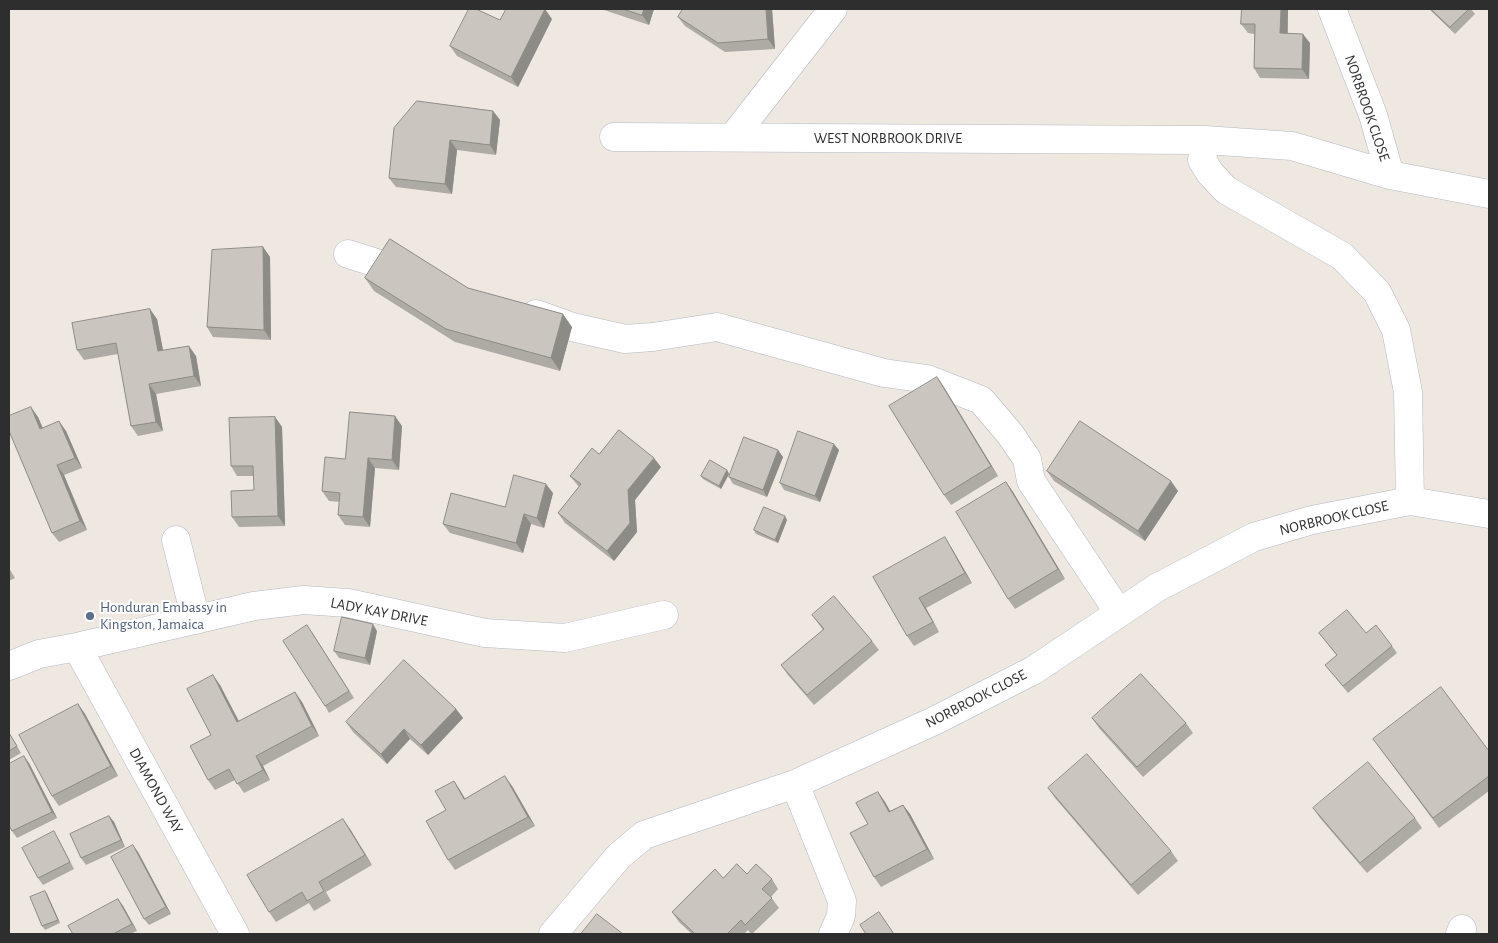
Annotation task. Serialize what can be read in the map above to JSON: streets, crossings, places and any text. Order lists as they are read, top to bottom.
{
  "streets": {
    "street": [
      "NORBROOK CLOSE",
      "WEST NORBROOK DRIVE",
      "LADY KAY DRIVE",
      "DIAMOND WAY"
    ]
  },
  "crossings": [
    ["NORBROOK CLOSE", "WEST NORBROOK DRIVE"],
    ["LADY KAY DRIVE", "DIAMOND WAY"]
  ],
  "places": ["Honduran Embassy in Kingston, Jamaica"]
}
